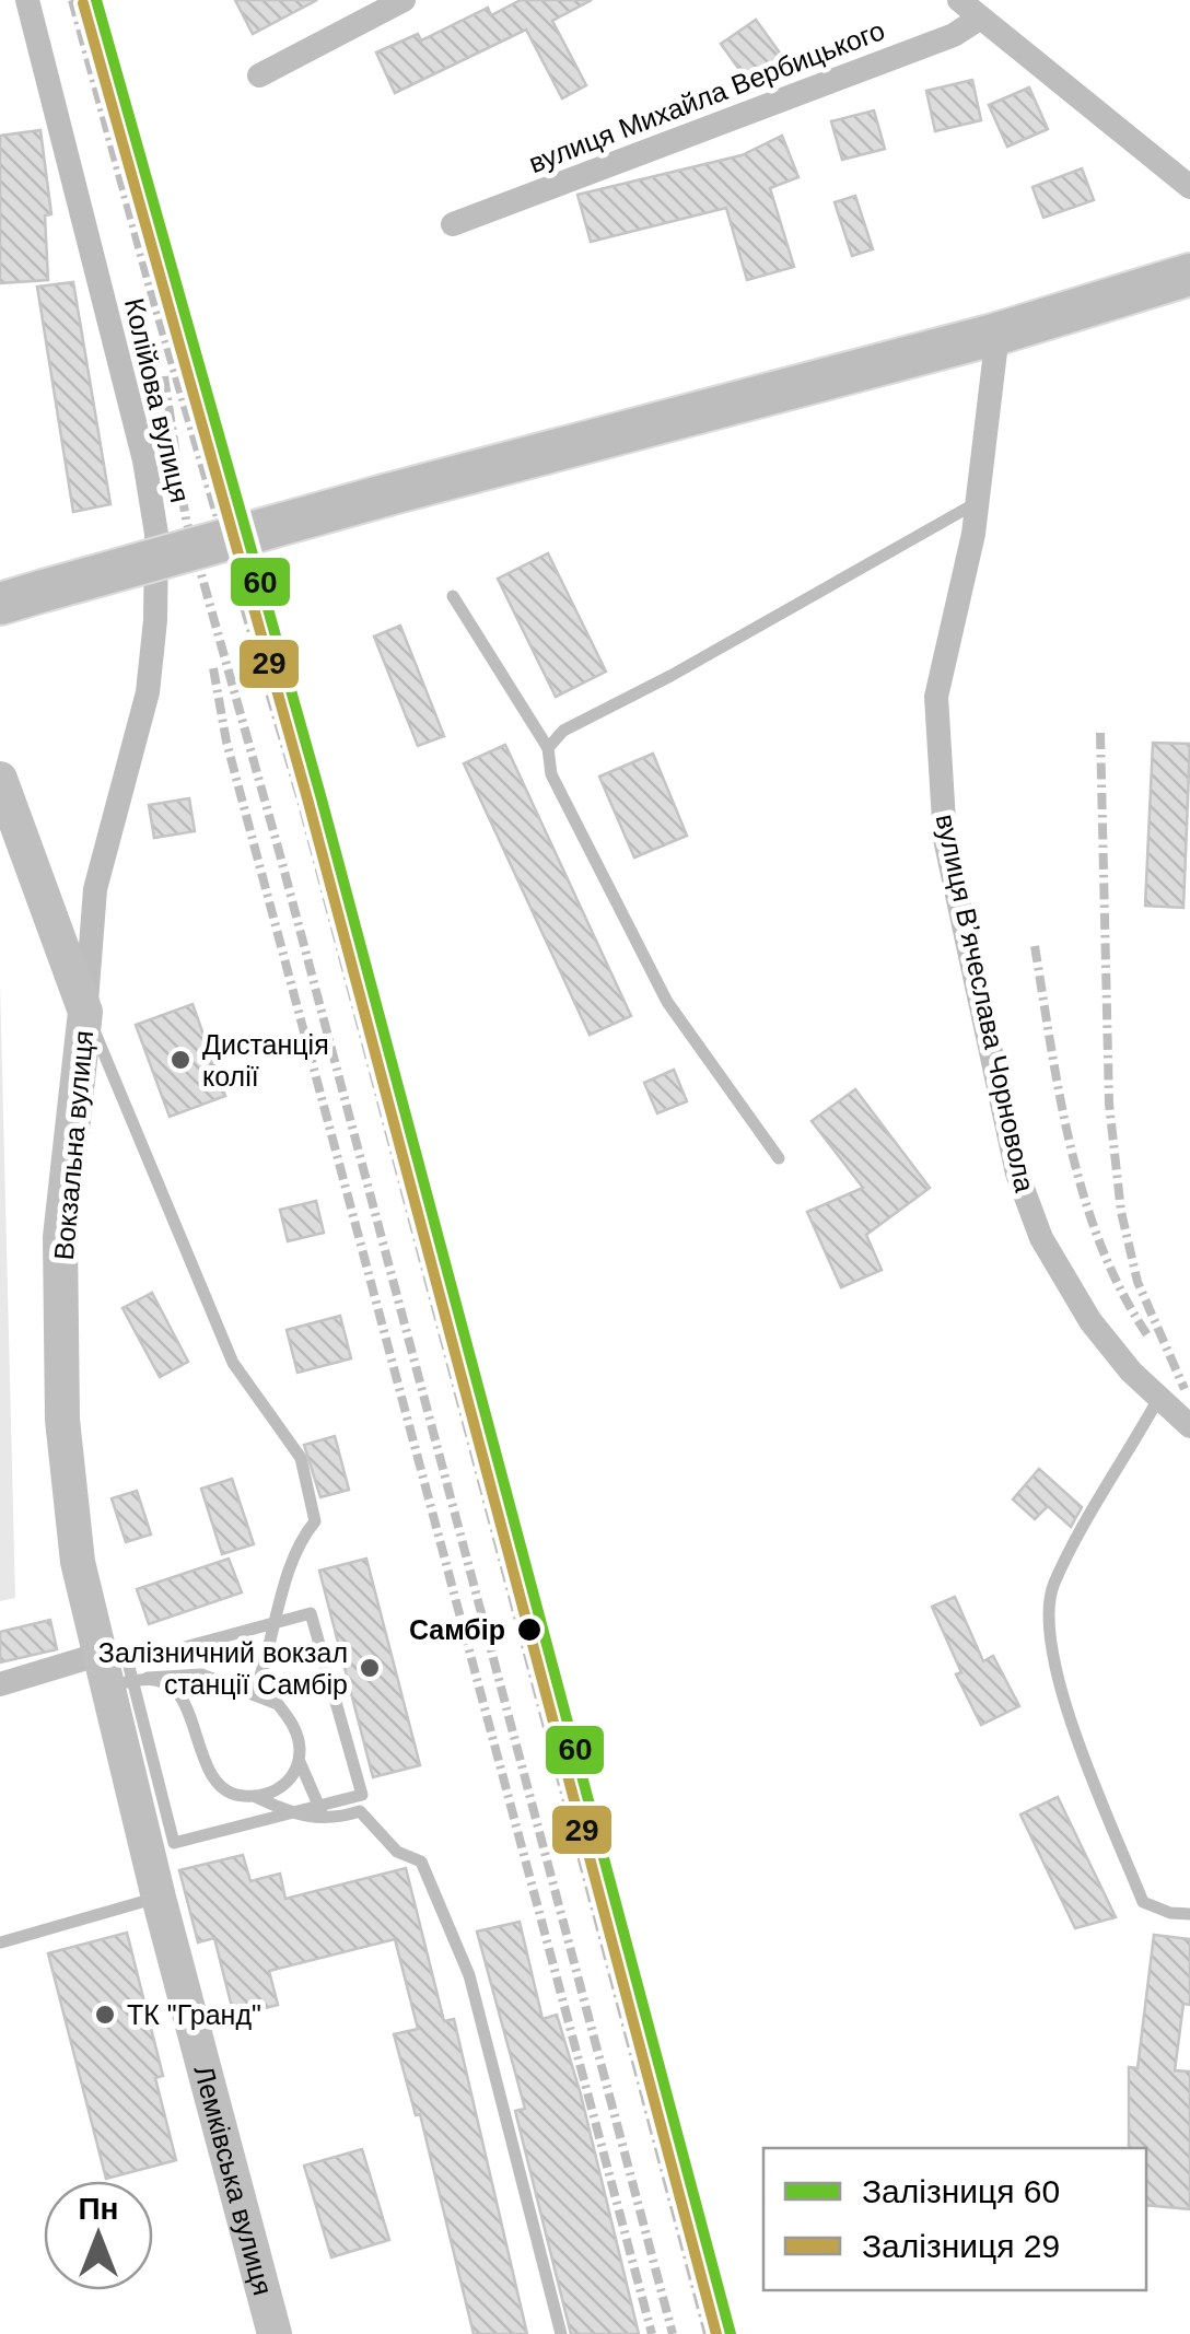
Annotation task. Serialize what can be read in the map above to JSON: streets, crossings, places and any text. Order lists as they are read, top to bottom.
{
  "streets": {
    "main road": ["Вокзальна вулиця", "Лемківська вулиця"],
    "street": ["вулиця Михайла Вербицького", "Колійова вулиця", "вулиця Вʼячеслава Чорновола"]
  },
  "crossings": [
    ["Колійова вулиця", "Вокзальна вулиця"],
    ["Вокзальна вулиця", "Лемківська вулиця"]
  ],
  "places": [
    "Дистанція колії",
    "Самбір",
    "Залізничний вокзал станції Самбір",
    "ТК \"Гранд\""
  ],
  "lines": ["rail line 60", "rail line 29"],
  "legend": ["Залізниця 60", "Залізниця 29"],
  "north": "top"
}
